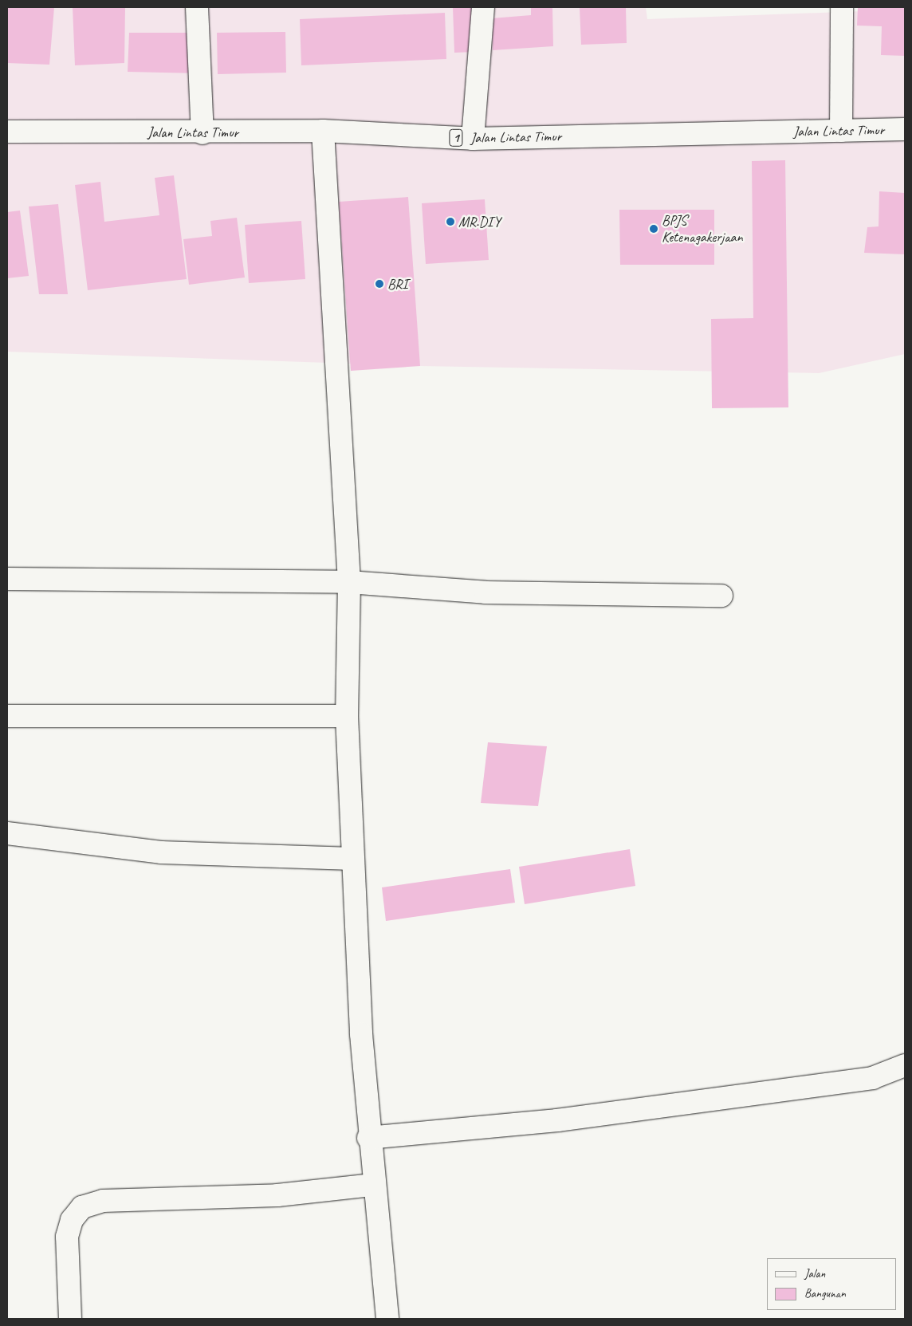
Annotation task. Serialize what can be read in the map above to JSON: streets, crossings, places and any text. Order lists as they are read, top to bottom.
{
  "streets": {
    "main road": ["Jalan Lintas Timur", "1"]
  },
  "places": ["MR.DIY", "BPJS Ketenagakerjaan", "BRI"],
  "legend": ["Jalan", "Bangunan"]
}
